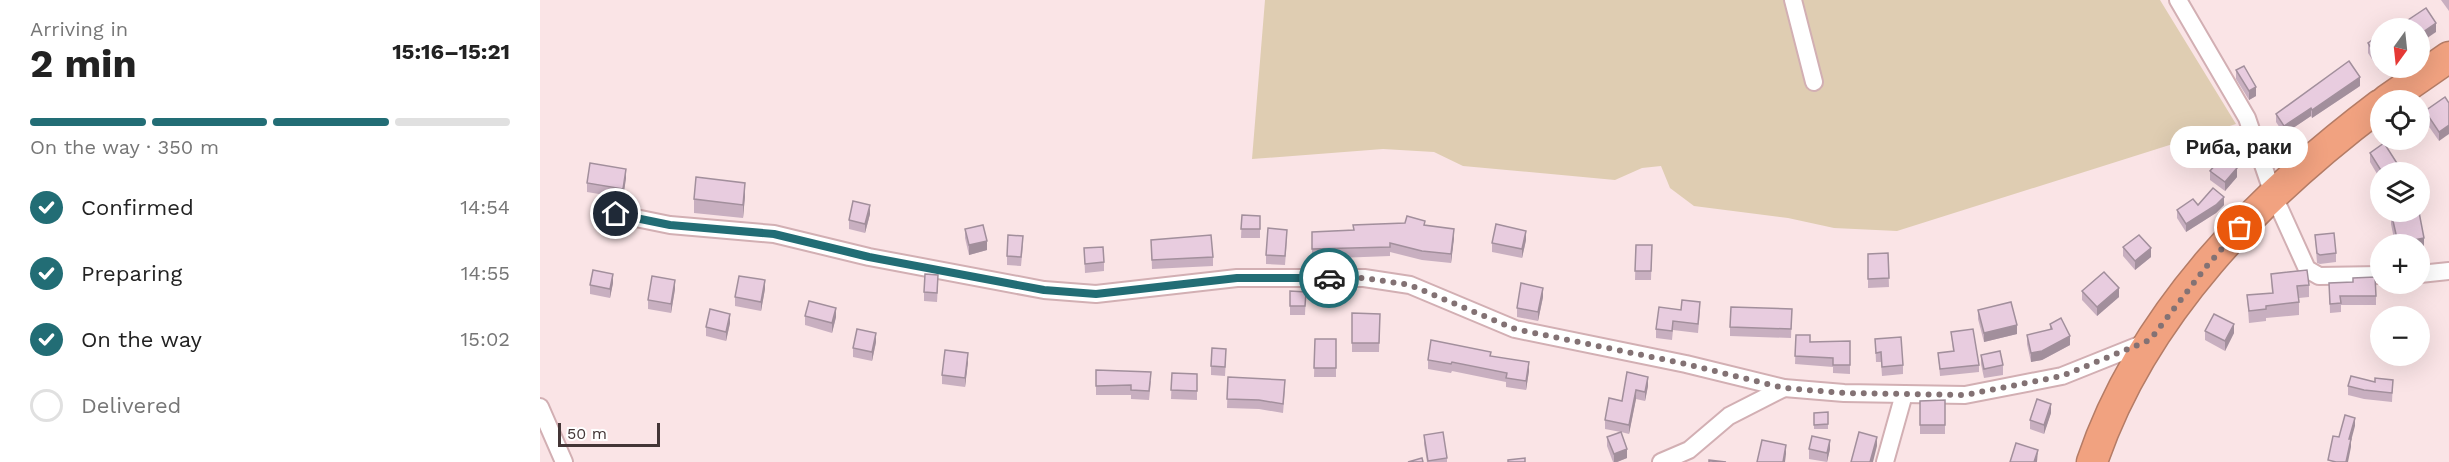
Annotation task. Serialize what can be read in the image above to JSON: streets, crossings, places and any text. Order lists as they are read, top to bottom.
{
  "places": ["Риба, раки"],
  "scale_bar": "50 m",
  "north": "bottom",
  "page": {
    "heading": ["2 min", "Arriving in", "15:16–15:21"],
    "map_buttons": ["+", "−"],
    "bar": "On the way · 350 m",
    "bubble": "Риба, раки",
    "list": [
      ["Confirmed", "14:54"],
      ["Preparing", "14:55"],
      ["On the way", "15:02"],
      "Delivered"
    ],
    "scale": "50 m"
  }
}
